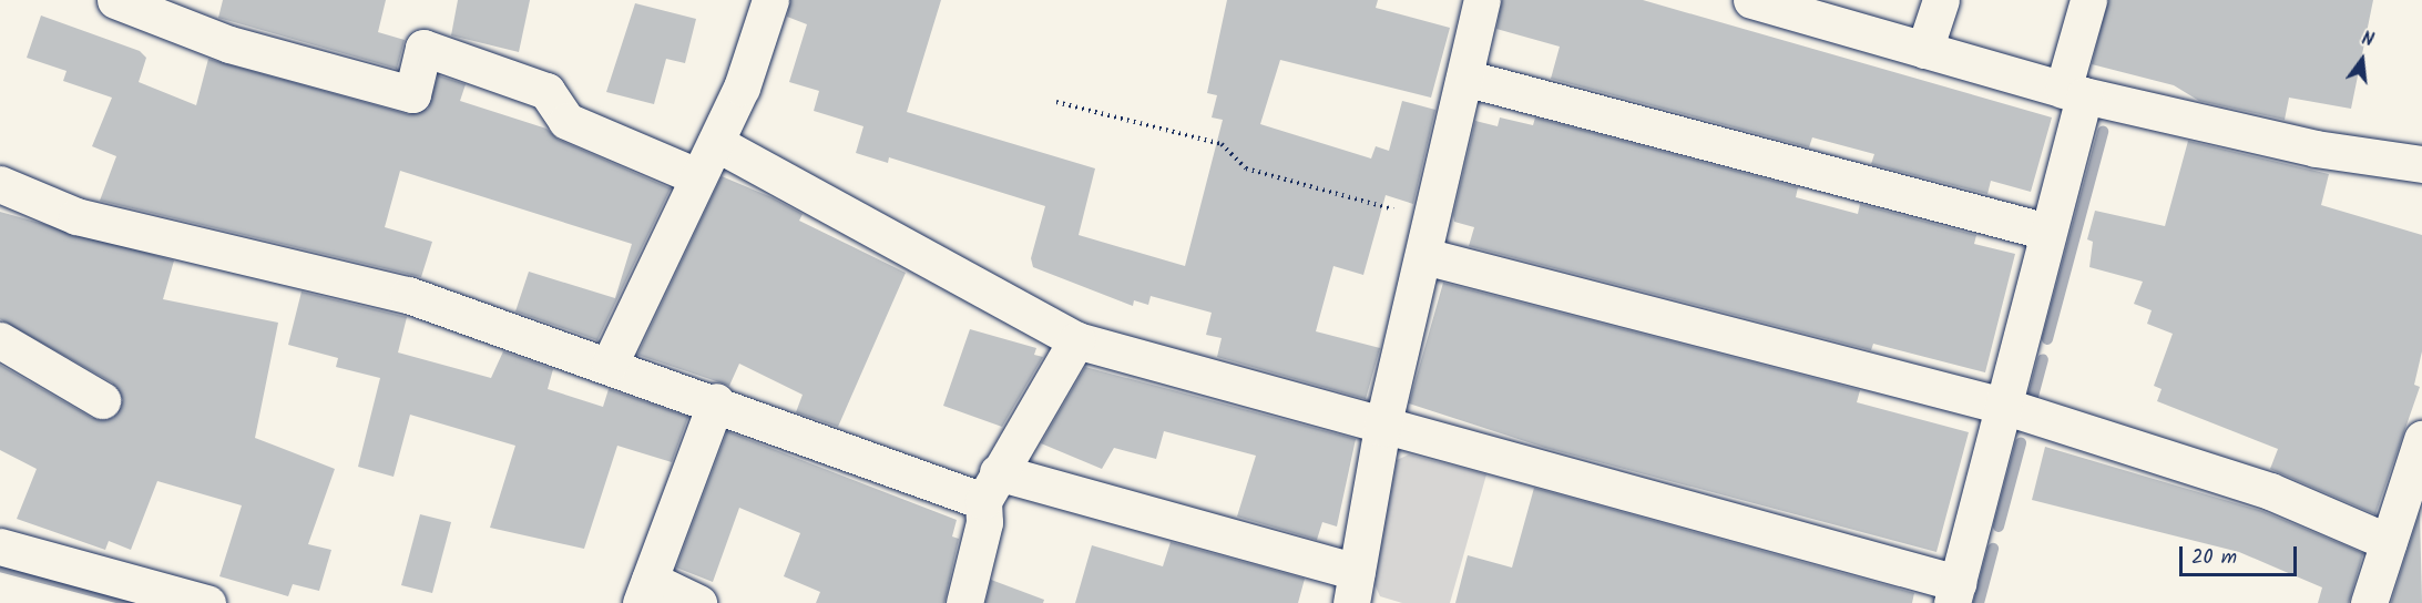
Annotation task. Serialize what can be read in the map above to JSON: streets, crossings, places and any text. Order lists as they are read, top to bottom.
{
  "scale_bar": "20 m",
  "north": "top"
}
